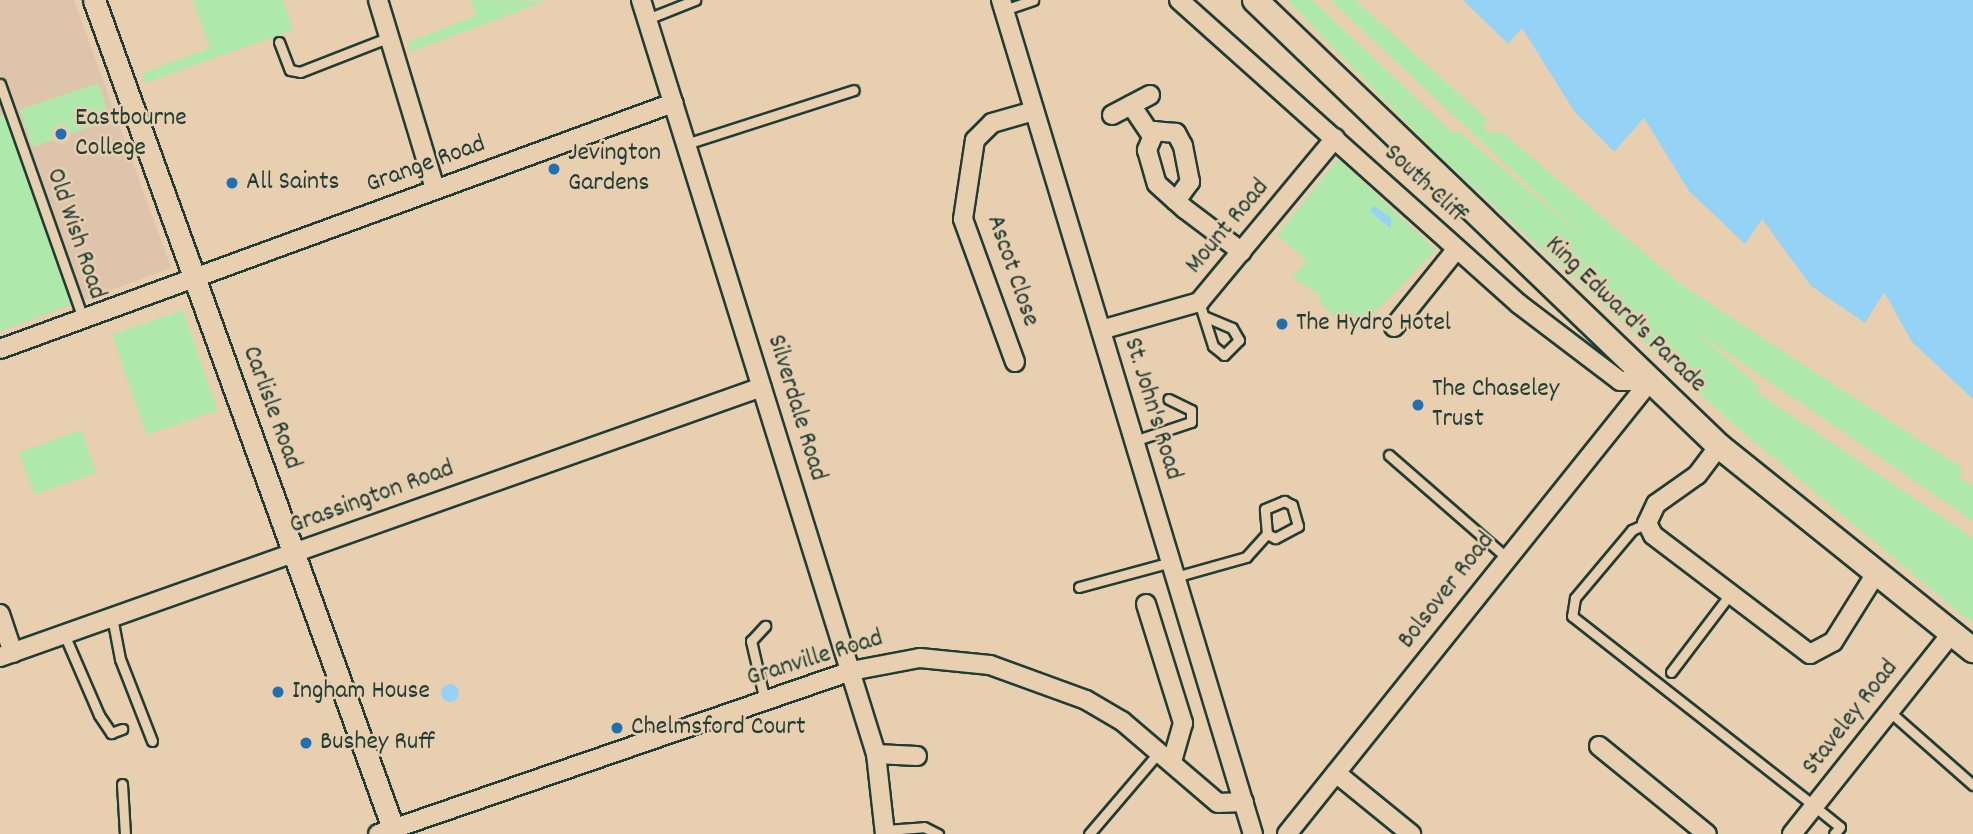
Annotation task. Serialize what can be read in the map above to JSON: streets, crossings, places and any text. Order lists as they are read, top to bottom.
{
  "streets": {
    "main road": ["King Edward's Parade"],
    "street": [
      "Grange Road",
      "South Cliff",
      "Mount Road",
      "Ascot Close",
      "Carlisle Road",
      "Silverdale Road",
      "St. John's Road",
      "Grassington Road",
      "Bolsover Road",
      "Granville Road",
      "Staveley Road"
    ],
    "lane": ["Old Wish Road"]
  },
  "crossings": [
    ["Grange Road", "Old Wish Road"],
    ["Grange Road", "Carlisle Road"],
    ["Grange Road", "Silverdale Road"],
    ["South Cliff", "Mount Road"],
    ["South Cliff", "King Edward's Parade"],
    ["South Cliff", "Bolsover Road"],
    ["Mount Road", "St. John's Road"],
    ["Ascot Close", "St. John's Road"],
    ["King Edward's Parade", "Bolsover Road"],
    ["King Edward's Parade", "Staveley Road"],
    ["Carlisle Road", "Grassington Road"],
    ["Carlisle Road", "Granville Road"],
    ["Silverdale Road", "Grassington Road"],
    ["Silverdale Road", "Granville Road"],
    ["St. John's Road", "Granville Road"]
  ],
  "places": [
    "Eastbourne College",
    "Jevington Gardens",
    "All Saints",
    "The Hydro Hotel",
    "The Chaseley Trust",
    "Ingham House",
    "Chelmsford Court",
    "Bushey Ruff"
  ]
}
